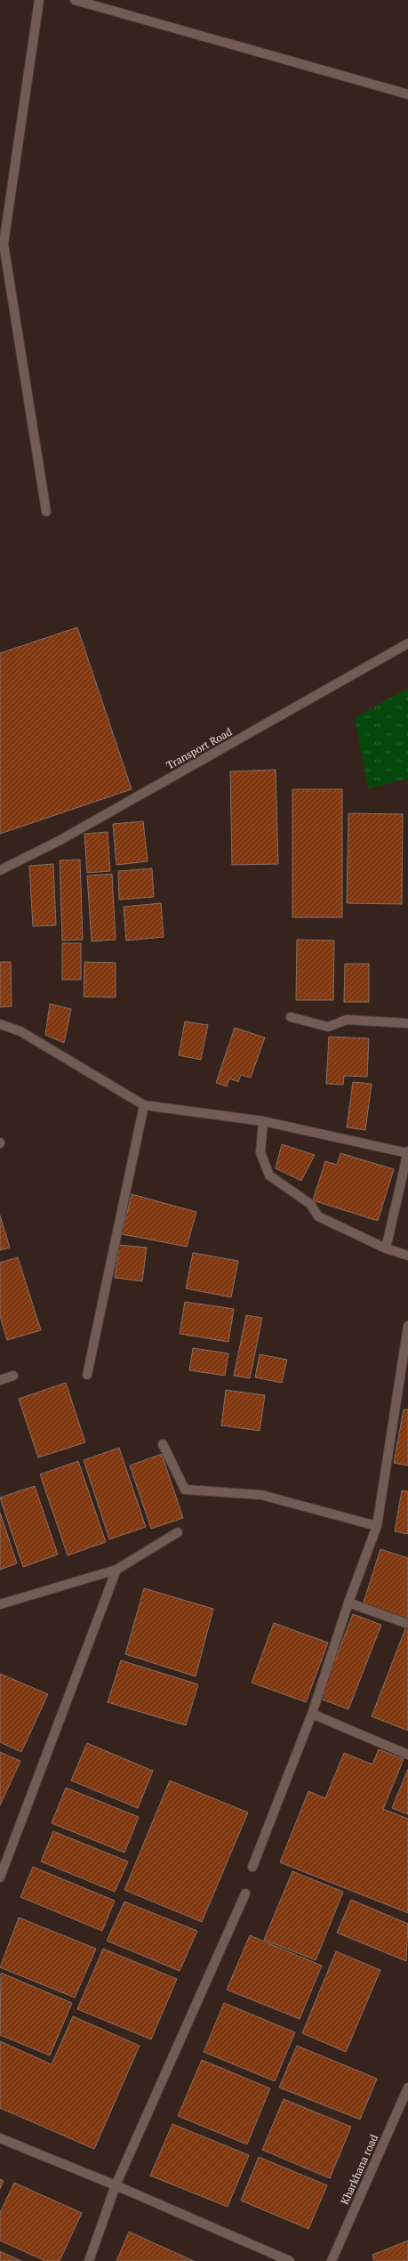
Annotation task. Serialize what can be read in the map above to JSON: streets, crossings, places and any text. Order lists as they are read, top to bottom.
{
  "streets": {
    "street": ["Transport Road", "Kharkhana road"]
  }
}
